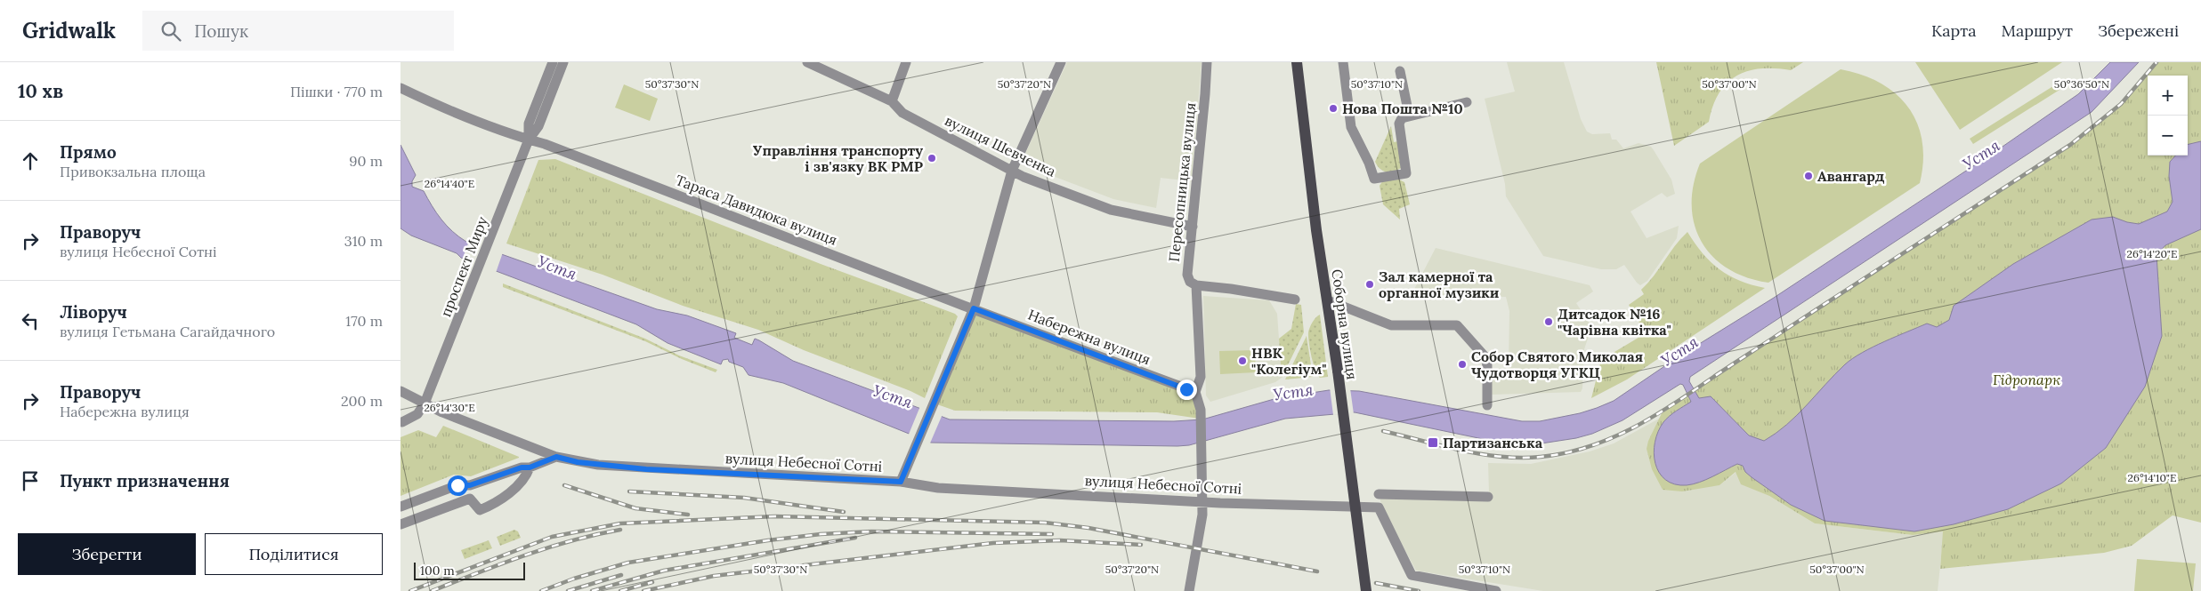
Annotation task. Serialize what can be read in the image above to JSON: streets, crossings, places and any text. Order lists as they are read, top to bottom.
{
  "streets": {
    "main road": ["Соборна вулиця"],
    "street": [
      "вулиця Шевченка",
      "Пересопницька вулиця",
      "Тараса Давидюка вулиця",
      "проспект Миру",
      "Набережна вулиця",
      "вулиця Небесної Сотні"
    ]
  },
  "crossings": [
    ["вулиця Шевченка", "Пересопницька вулиця"],
    ["Тараса Давидюка вулиця", "проспект Миру"],
    ["Тараса Давидюка вулиця", "Набережна вулиця"],
    ["проспект Миру", "вулиця Небесної Сотні"]
  ],
  "water": ["Устя"],
  "parks": ["Гідропарк"],
  "places": {
    "other": [
      "Нова Пошта №10",
      "Управління транспорту і зв'язку ВК РМР",
      "Авангард",
      "Зал камерної та органної музики",
      "Дитсадок №16 \"Чарівна квітка\"",
      "НВК \"Колегіум\"",
      "Собор Святого Миколая Чудотворця УГКЦ"
    ],
    "transit": ["Партизанська"]
  },
  "scale_bar": "100 m",
  "page": {
    "header": "Gridwalk",
    "search": "Пошук",
    "nav": ["Карта", "Маршрут", "Збережені"],
    "heading": ["10 хв", "Пішки · 770 m"],
    "map_buttons": ["+", "−"],
    "list": [
      ["Прямо", "Привокзальна площа", "90 m"],
      ["Праворуч", "вулиця Небесної Сотні", "310 m"],
      ["Ліворуч", "вулиця Гетьмана Сагайдачного", "170 m"],
      ["Праворуч", "Набережна вулиця", "200 m"],
      "Пункт призначення"
    ],
    "buttons": ["Зберегти", "Поділитися"],
    "scale": "100 m"
  },
  "coordinates": [
    "50°37'30\"N",
    "50°37'20\"N",
    "50°37'10\"N",
    "50°37'00\"N",
    "50°36'50\"N",
    "26°14'40\"E",
    "26°14'20\"E",
    "26°14'30\"E",
    "26°14'10\"E"
  ]
}
